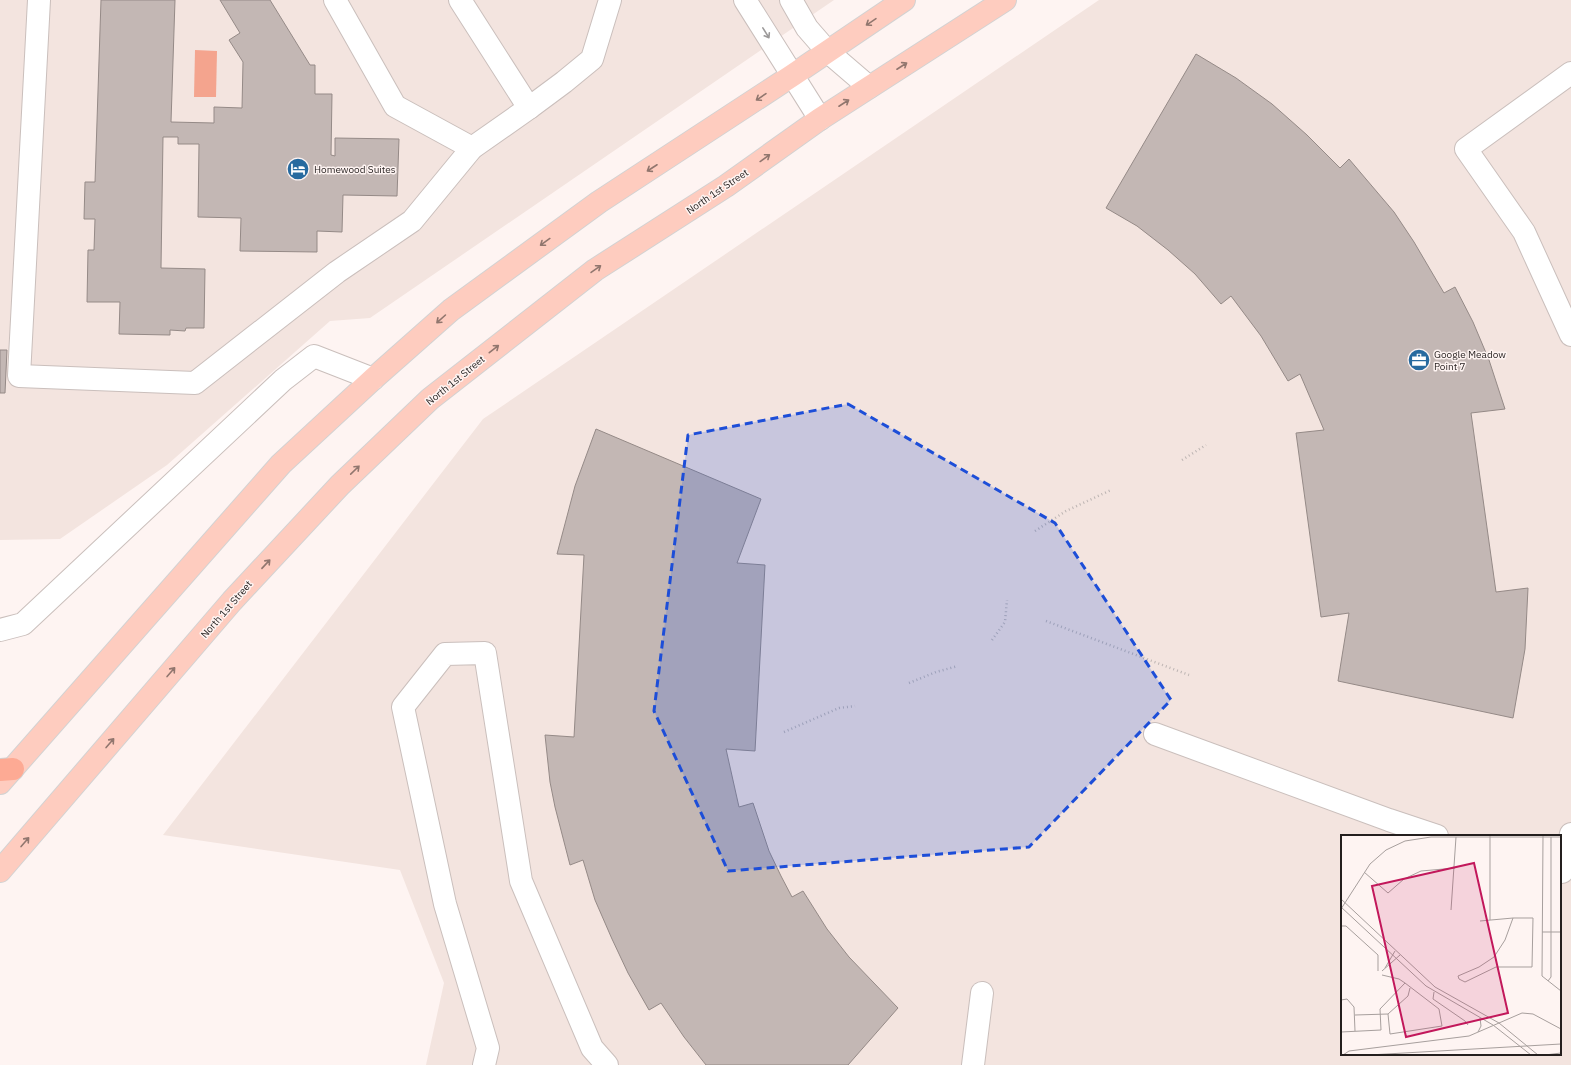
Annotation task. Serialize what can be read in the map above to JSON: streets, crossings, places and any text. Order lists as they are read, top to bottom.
{
  "streets": {
    "main road": ["North 1st Street"]
  },
  "places": {
    "hotel": ["Homewood Suites"],
    "office": ["Google Meadow Point 7"]
  }
}
